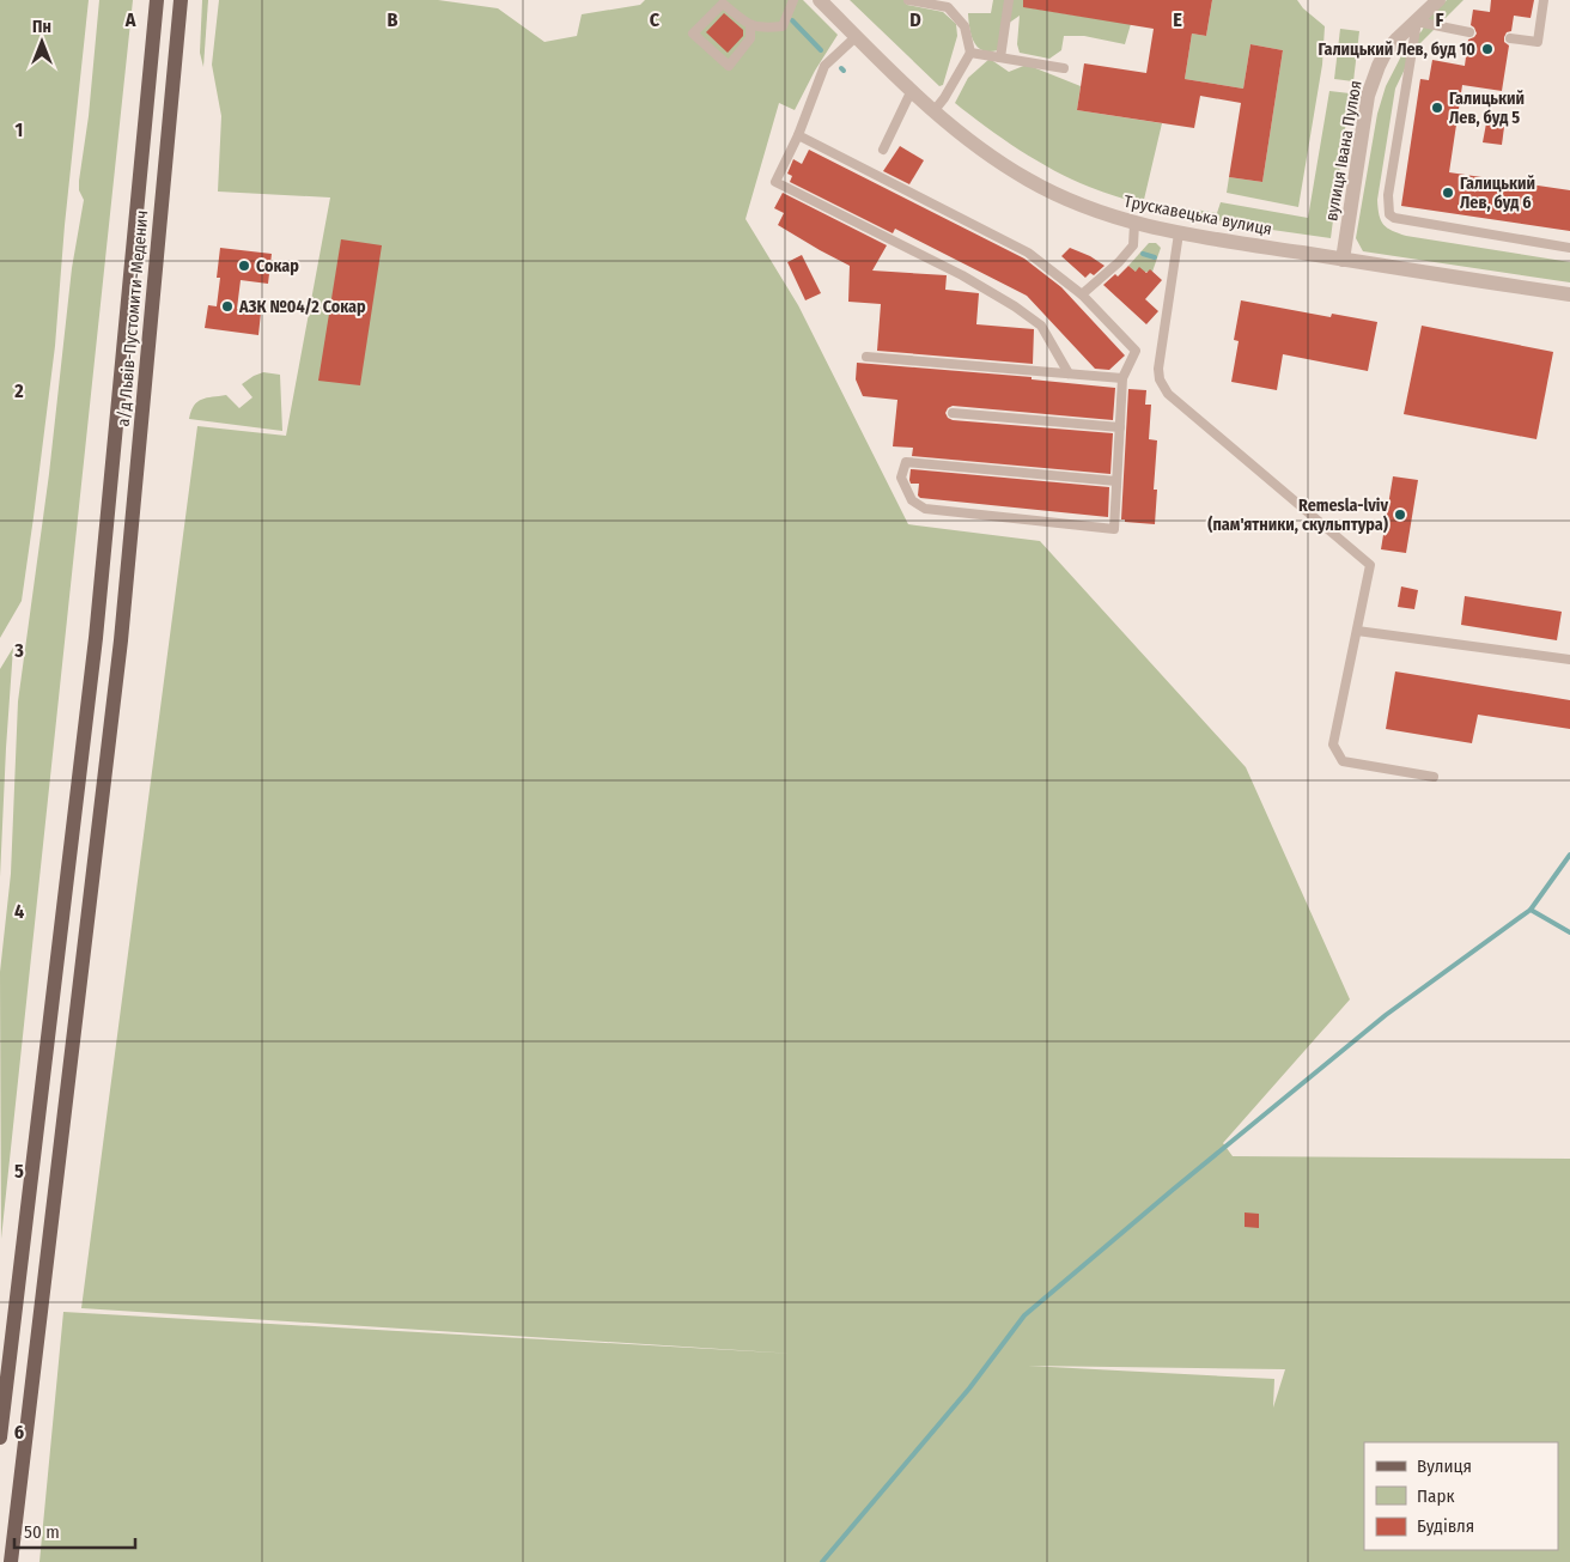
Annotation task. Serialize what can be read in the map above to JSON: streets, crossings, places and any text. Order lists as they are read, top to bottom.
{
  "streets": {
    "main road": ["а/д Львів-Пустомити-Меденич"],
    "street": ["вулиця Івана Пулюя", "Трускавецька вулиця"]
  },
  "crossings": [
    ["вулиця Івана Пулюя", "Трускавецька вулиця"]
  ],
  "places": [
    "Галицький Лев, буд 10",
    "Галицький Лев, буд 5",
    "Галицький Лев, буд 6",
    "Сокар",
    "АЗК №04/2 Сокар",
    "Remesla-lviv (пам'ятники, скульптура)"
  ],
  "legend": ["Вулиця", "Парк", "Будівля"],
  "scale_bar": "50 m",
  "north": "top",
  "grid": {
    "columns": [
      "A",
      "B",
      "C",
      "D",
      "E",
      "F"
    ],
    "rows": [
      "1",
      "2",
      "3",
      "4",
      "5",
      "6"
    ]
  }
}
